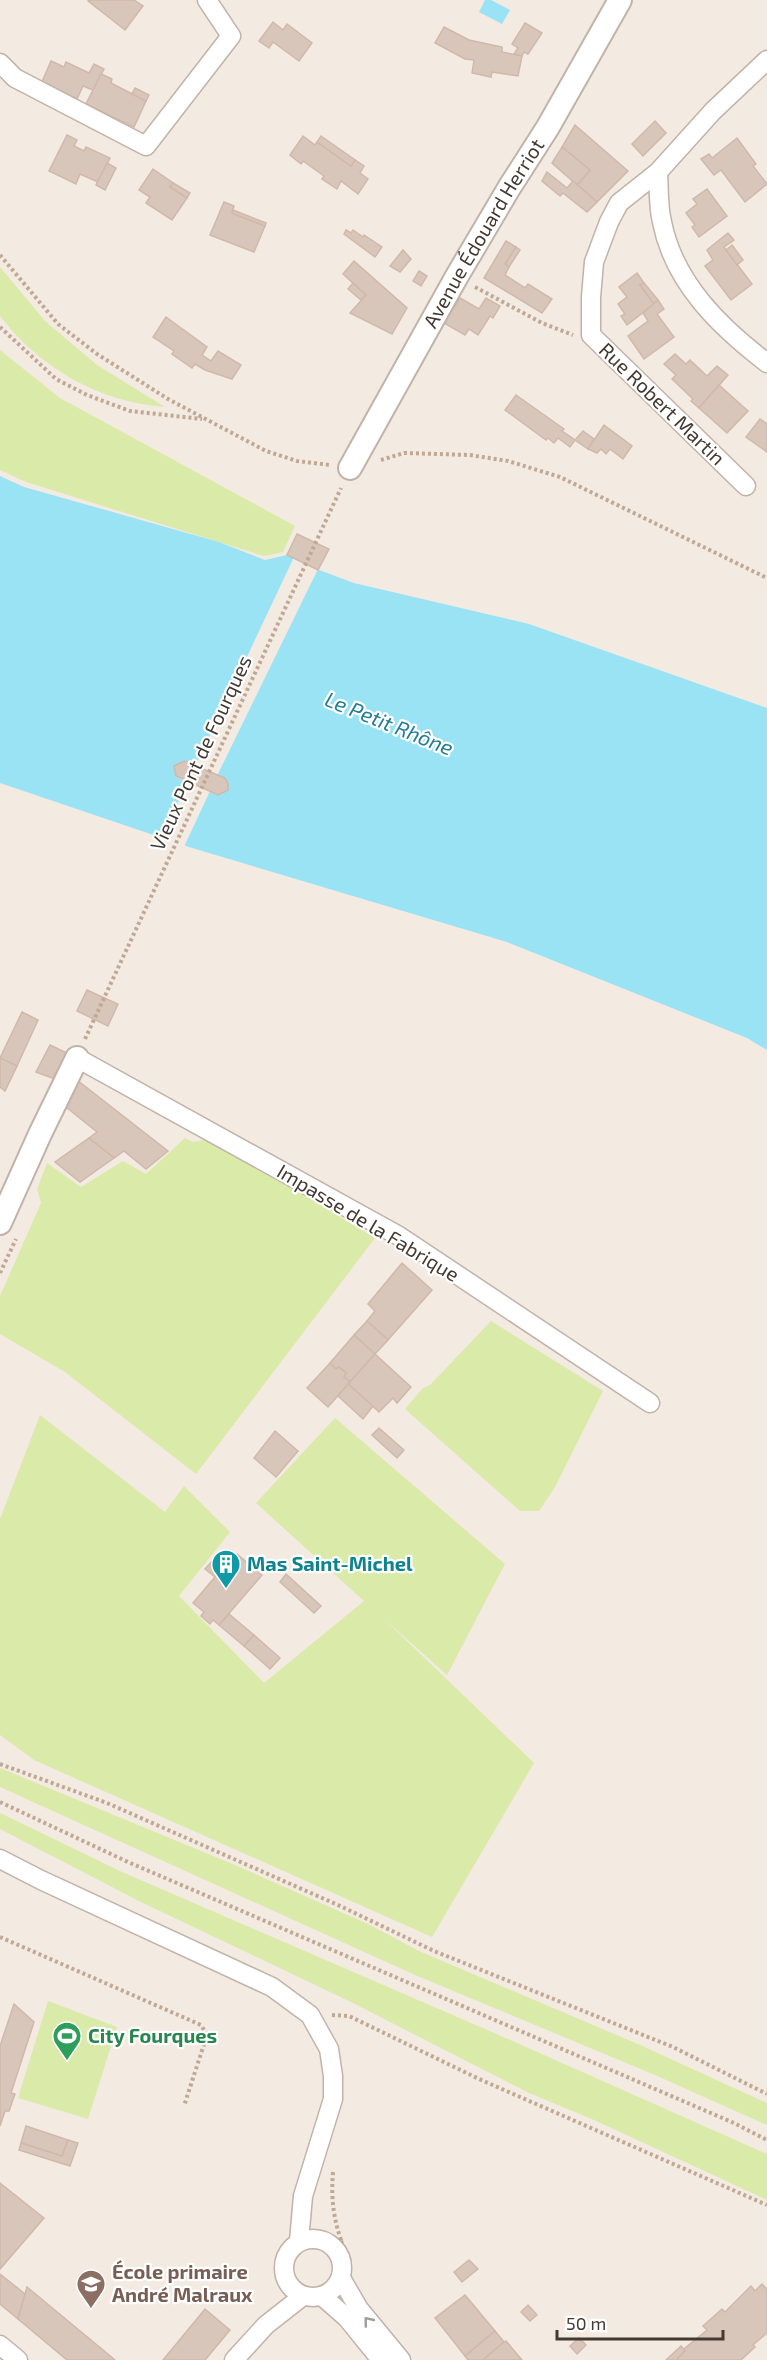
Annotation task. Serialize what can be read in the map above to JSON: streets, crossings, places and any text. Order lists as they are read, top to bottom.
{
  "streets": {
    "street": ["Avenue Édouard Herriot", "Rue Robert Martin", "Impasse de la Fabrique"],
    "path": ["Vieux Pont de Fourques"]
  },
  "crossings": [
    ["Vieux Pont de Fourques", "Impasse de la Fabrique"]
  ],
  "water": ["Le Petit Rhône"],
  "places": {
    "building": ["Mas Saint-Michel"],
    "sports": ["City Fourques"],
    "school or university": ["École primaire André Malraux"]
  },
  "scale_bar": "50 m"
}
